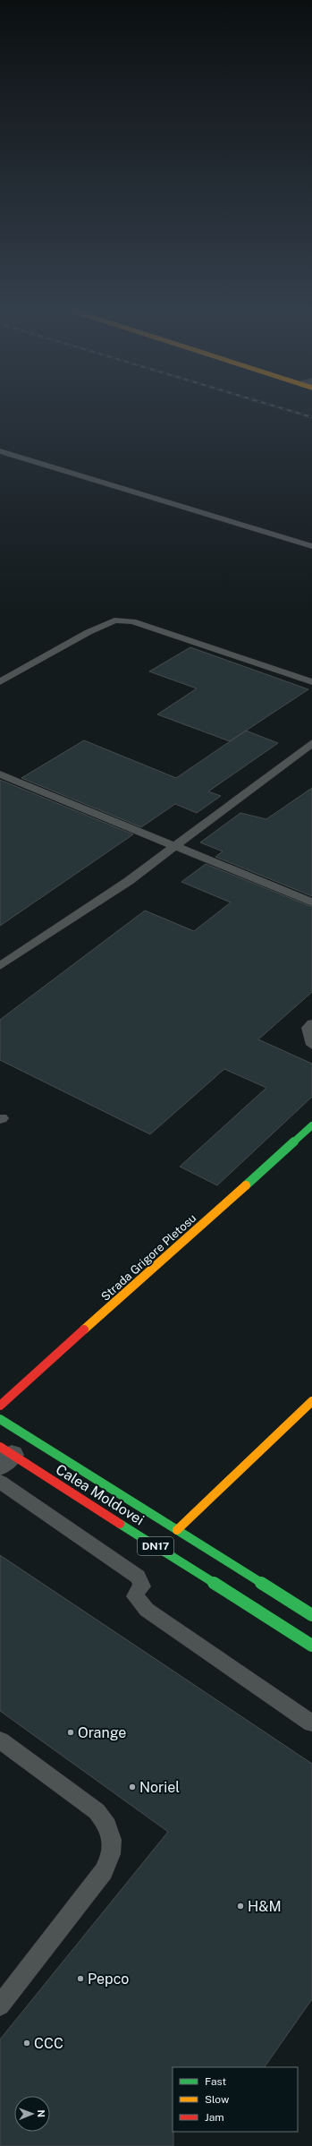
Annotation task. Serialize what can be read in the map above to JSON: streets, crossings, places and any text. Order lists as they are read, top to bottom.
{
  "streets": {
    "street": ["Strada Grigore Pletosu", "Calea Moldovei", "DN17"]
  },
  "places": [
    "Orange",
    "Noriel",
    "H&M",
    "Pepco",
    "CCC"
  ],
  "legend": ["Fast", "Slow", "Jam"],
  "north": "right"
}
